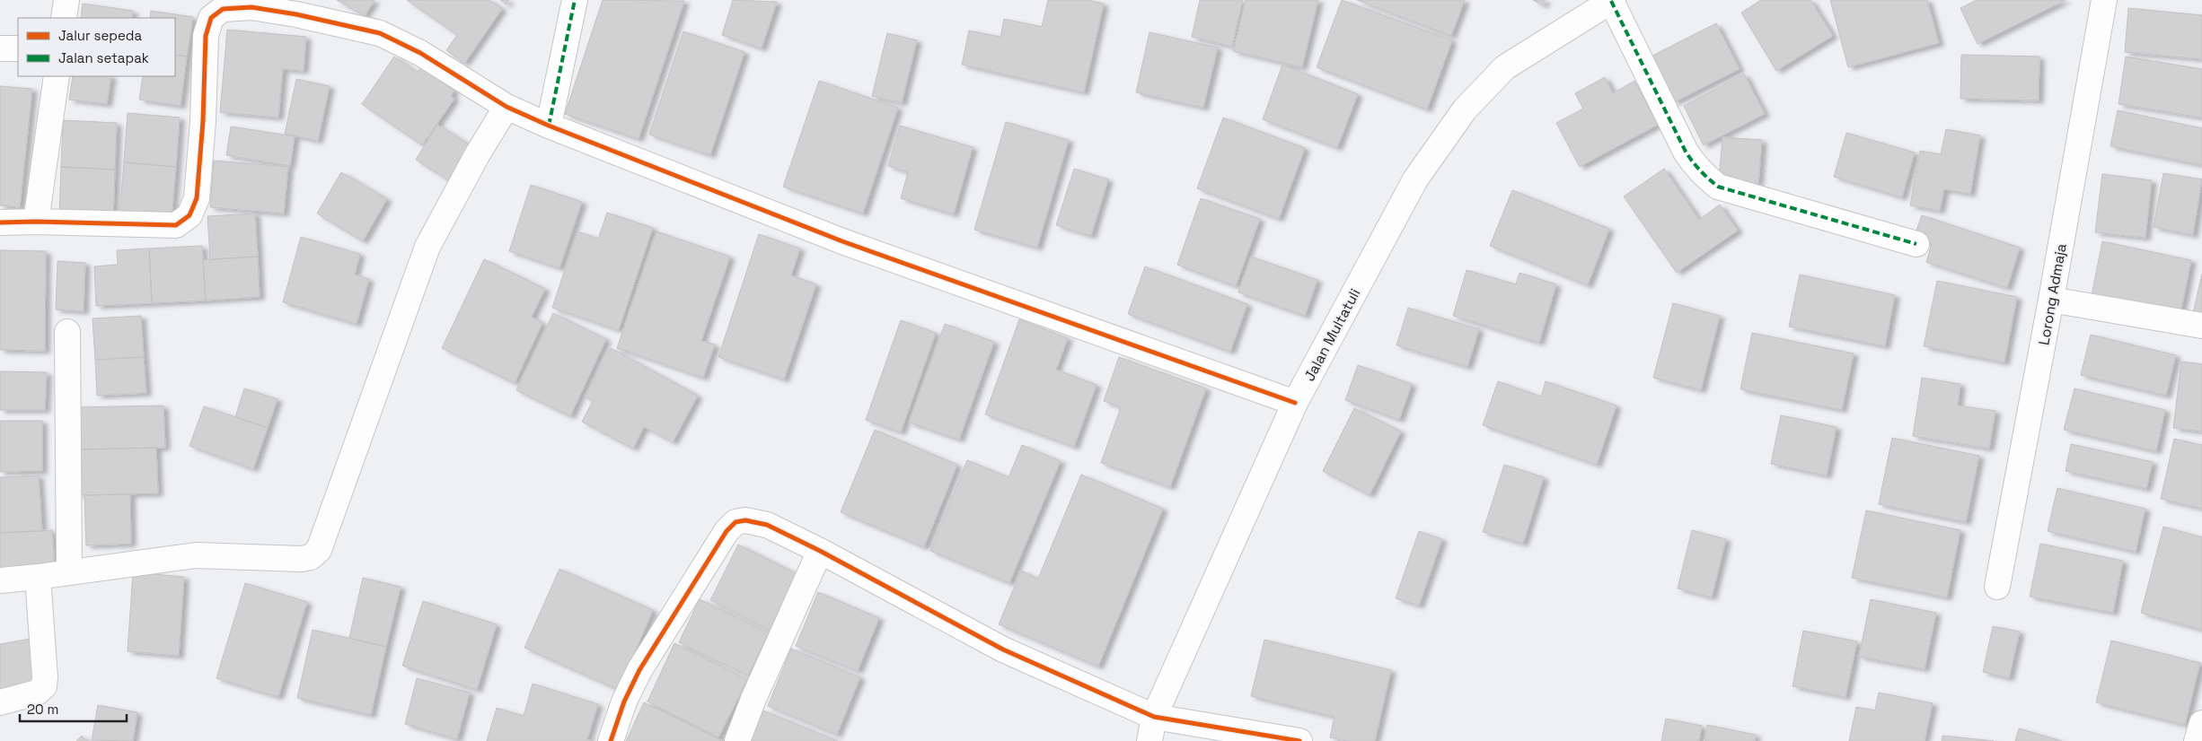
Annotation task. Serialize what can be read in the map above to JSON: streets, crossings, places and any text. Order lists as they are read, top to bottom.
{
  "streets": {
    "street": ["Lorong Admaja", "Jalan Multatuli"]
  },
  "legend": ["Jalur sepeda", "Jalan setapak"],
  "scale_bar": "20 m"
}
